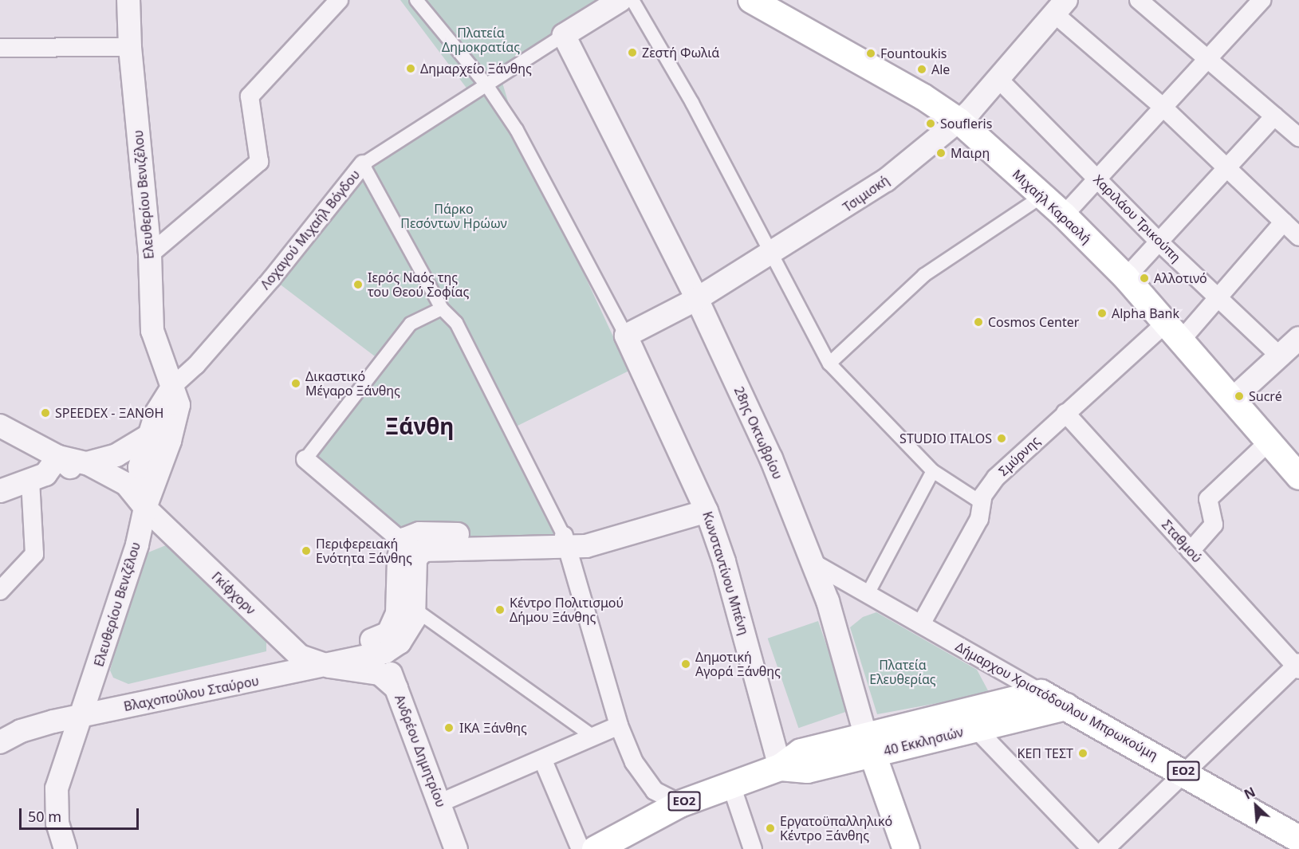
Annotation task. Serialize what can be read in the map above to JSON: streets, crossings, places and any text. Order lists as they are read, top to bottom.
{
  "streets": {
    "main road": [
      "Μιχαήλ Καραολή",
      "28ης Οκτωβρίου",
      "Δήμαρχου Χριστόδουλου Μπρωκούμη",
      "40 Εκκλησιών",
      "ΕΟ2"
    ],
    "street": [
      "Τσιμισκή",
      "Ελευθερίου Βενιζέλου",
      "Χαριλάου Τρικούπη",
      "Λοχαγού Μιχαήλ Βόγδου",
      "Σμύρνης",
      "Σταθμού",
      "Κωνσταντίνου Μπένη",
      "Γκίφχορν",
      "Βλαχοπούλου Σταύρου",
      "Ανδρέου Δημητρίου"
    ]
  },
  "crossings": [
    ["Τσιμισκή", "Μιχαήλ Καραολή"],
    ["Τσιμισκή", "Χαριλάου Τρικούπη"],
    ["Τσιμισκή", "28ης Οκτωβρίου"],
    ["Τσιμισκή", "Κωνσταντίνου Μπένη"],
    ["Ελευθερίου Βενιζέλου", "Λοχαγού Μιχαήλ Βόγδου"],
    ["Ελευθερίου Βενιζέλου", "Γκίφχορν"],
    ["Ελευθερίου Βενιζέλου", "Βλαχοπούλου Σταύρου"],
    ["Μιχαήλ Καραολή", "Σμύρνης"],
    ["Χαριλάου Τρικούπη", "Σμύρνης"],
    ["Λοχαγού Μιχαήλ Βόγδου", "28ης Οκτωβρίου"],
    ["Λοχαγού Μιχαήλ Βόγδου", "Γκίφχορν"],
    ["28ης Οκτωβρίου", "Δήμαρχου Χριστόδουλου Μπρωκούμη"],
    ["28ης Οκτωβρίου", "40 Εκκλησιών"],
    ["Σμύρνης", "Σταθμού"],
    ["Σμύρνης", "Δήμαρχου Χριστόδουλου Μπρωκούμη"],
    ["Κωνσταντίνου Μπένη", "40 Εκκλησιών"],
    ["Γκίφχορν", "Βλαχοπούλου Σταύρου"],
    ["Βλαχοπούλου Σταύρου", "Ανδρέου Δημητρίου"],
    ["Δήμαρχου Χριστόδουλου Μπρωκούμη", "40 Εκκλησιών"]
  ],
  "districts": ["Ξάνθη"],
  "parks": ["Πλατεία Δημοκρατίας", "Πάρκο Πεσόντων Ηρώων", "Πλατεία Ελευθερίας"],
  "places": [
    "Ζεστή Φωλιά",
    "Fountoukis",
    "Δημαρχείο Ξάνθης",
    "Ale",
    "Soufleris",
    "Μαιρη",
    "Αλλοτινό",
    "Ιερός Ναός της του Θεού Σοφίας",
    "Alpha Bank",
    "Cosmos Center",
    "Δικαστικό Μέγαρο Ξάνθης",
    "Sucré",
    "SPEEDEX - ΞΑΝΘΗ",
    "STUDIO ITALOS",
    "Περιφερειακή Ενότητα Ξάνθης",
    "Κέντρο Πολιτισμού Δήμου Ξάνθης",
    "Δημοτική Αγορά Ξάνθης",
    "ΙΚΑ Ξάνθης",
    "ΚΕΠ ΤΕΣΤ",
    "Εργατοϋπαλληλικό Κέντρο Ξάνθης"
  ],
  "scale_bar": "50 m",
  "north": "top left"
}
